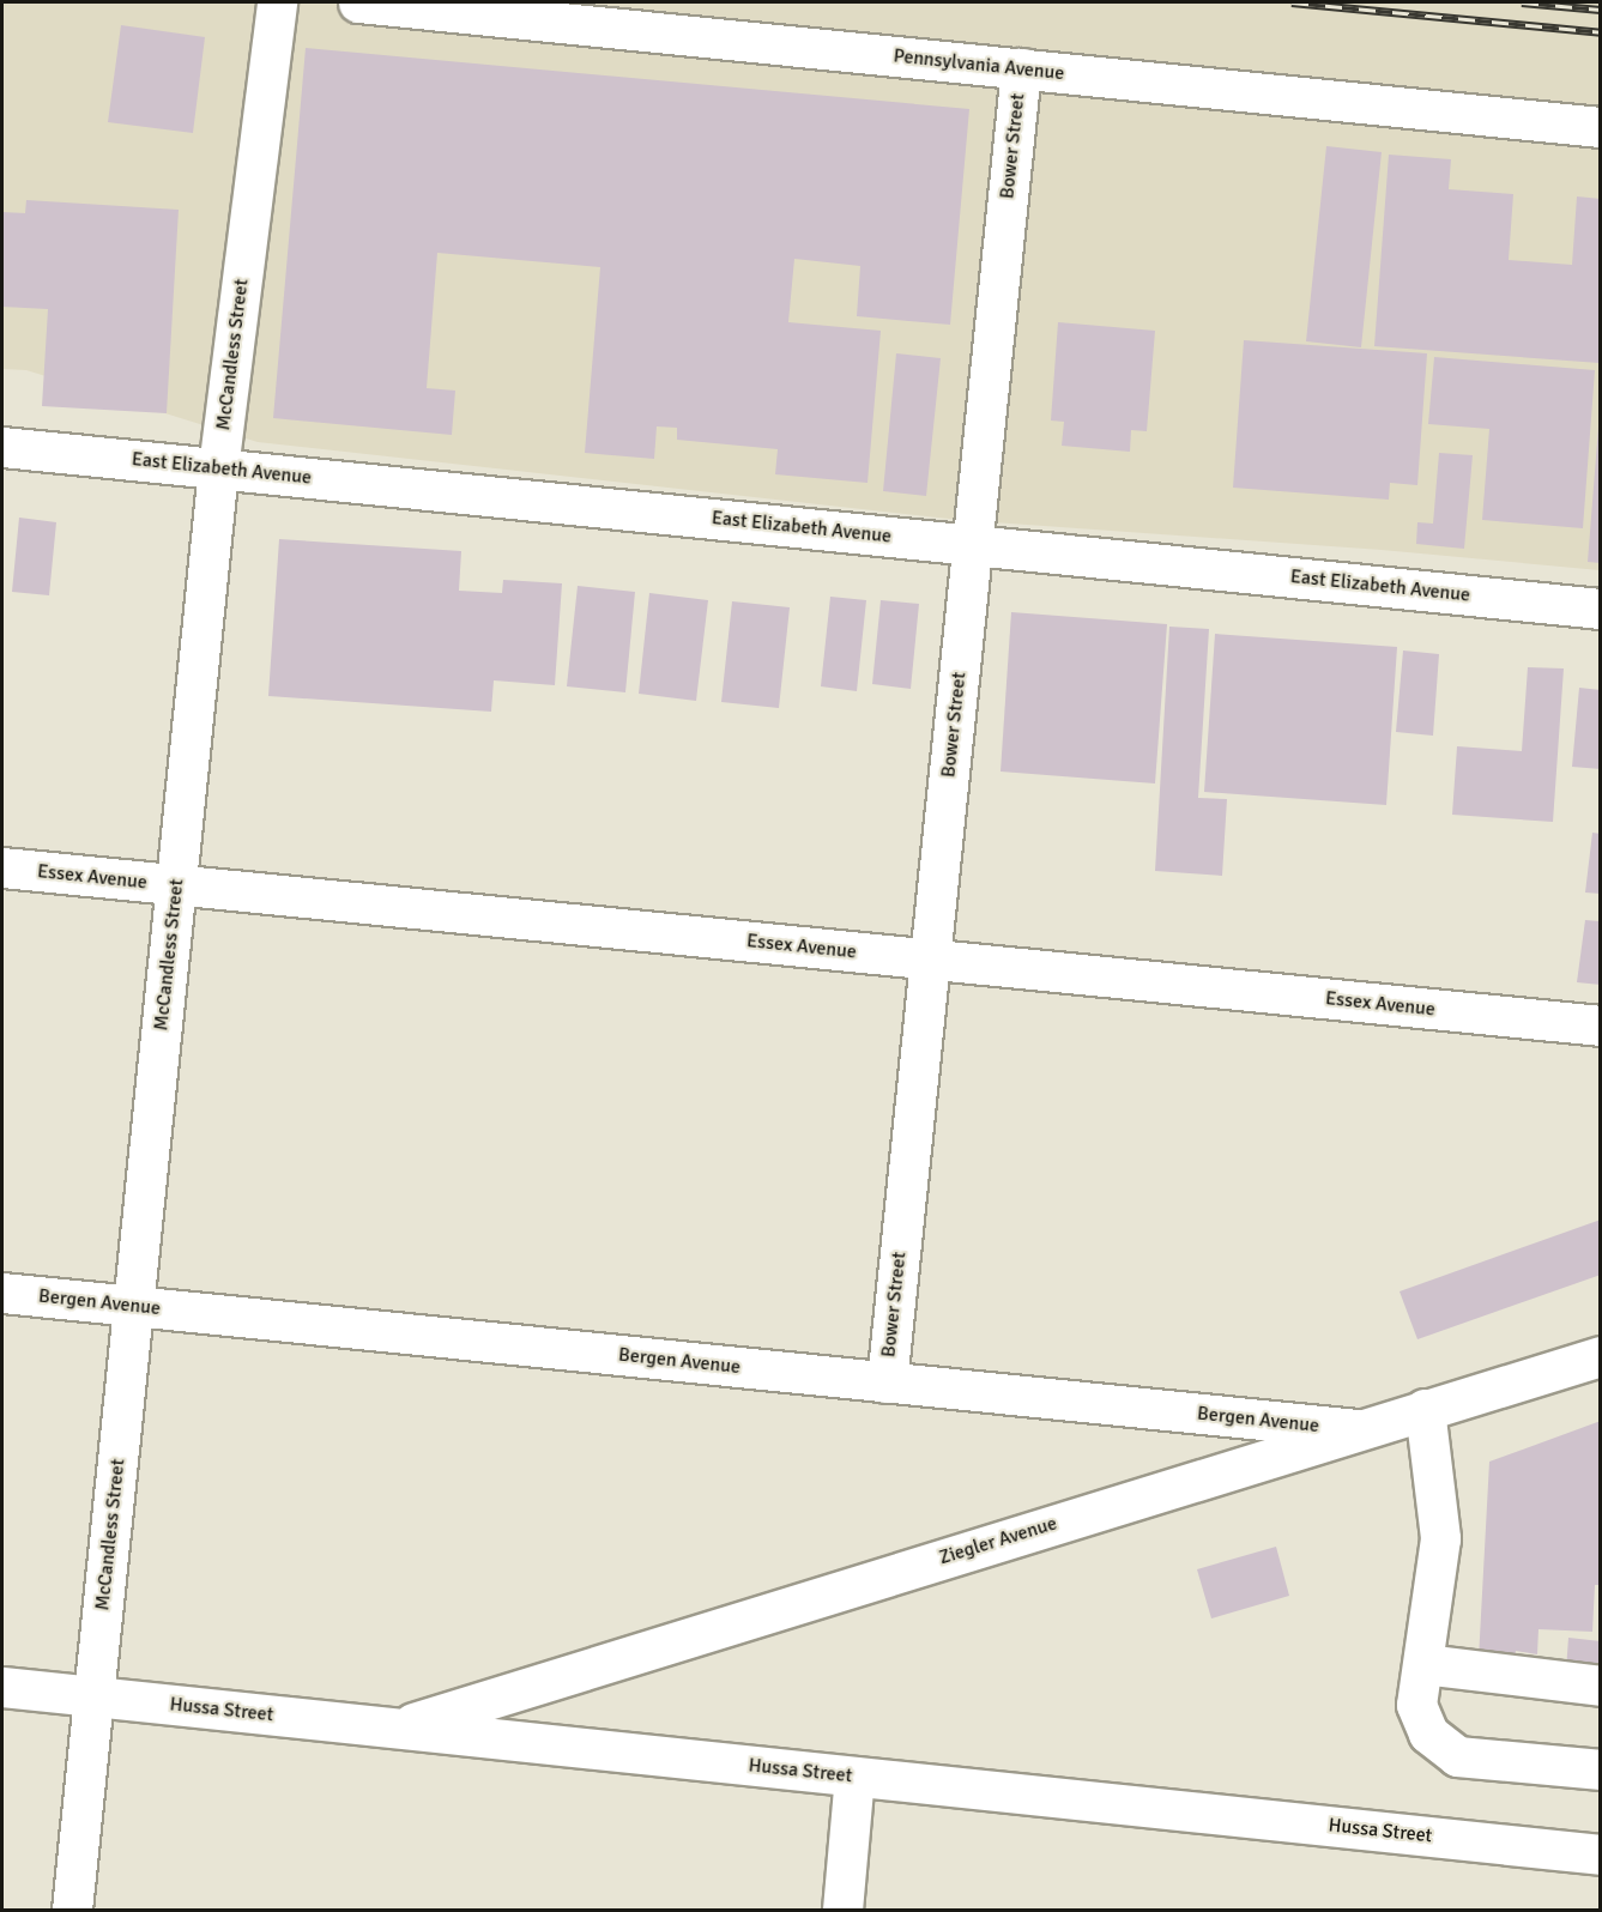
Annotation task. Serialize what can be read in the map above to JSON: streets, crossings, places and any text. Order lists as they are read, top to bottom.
{
  "streets": {
    "street": [
      "Pennsylvania Avenue",
      "Bower Street",
      "McCandless Street",
      "East Elizabeth Avenue",
      "Essex Avenue",
      "Bergen Avenue",
      "Ziegler Avenue",
      "Hussa Street"
    ]
  },
  "crossings": [
    ["Pennsylvania Avenue", "Bower Street"],
    ["Bower Street", "East Elizabeth Avenue"],
    ["Bower Street", "Essex Avenue"],
    ["Bower Street", "Bergen Avenue"],
    ["McCandless Street", "East Elizabeth Avenue"],
    ["McCandless Street", "Essex Avenue"],
    ["McCandless Street", "Bergen Avenue"],
    ["McCandless Street", "Hussa Street"],
    ["Bergen Avenue", "Ziegler Avenue"],
    ["Ziegler Avenue", "Hussa Street"]
  ]
}
